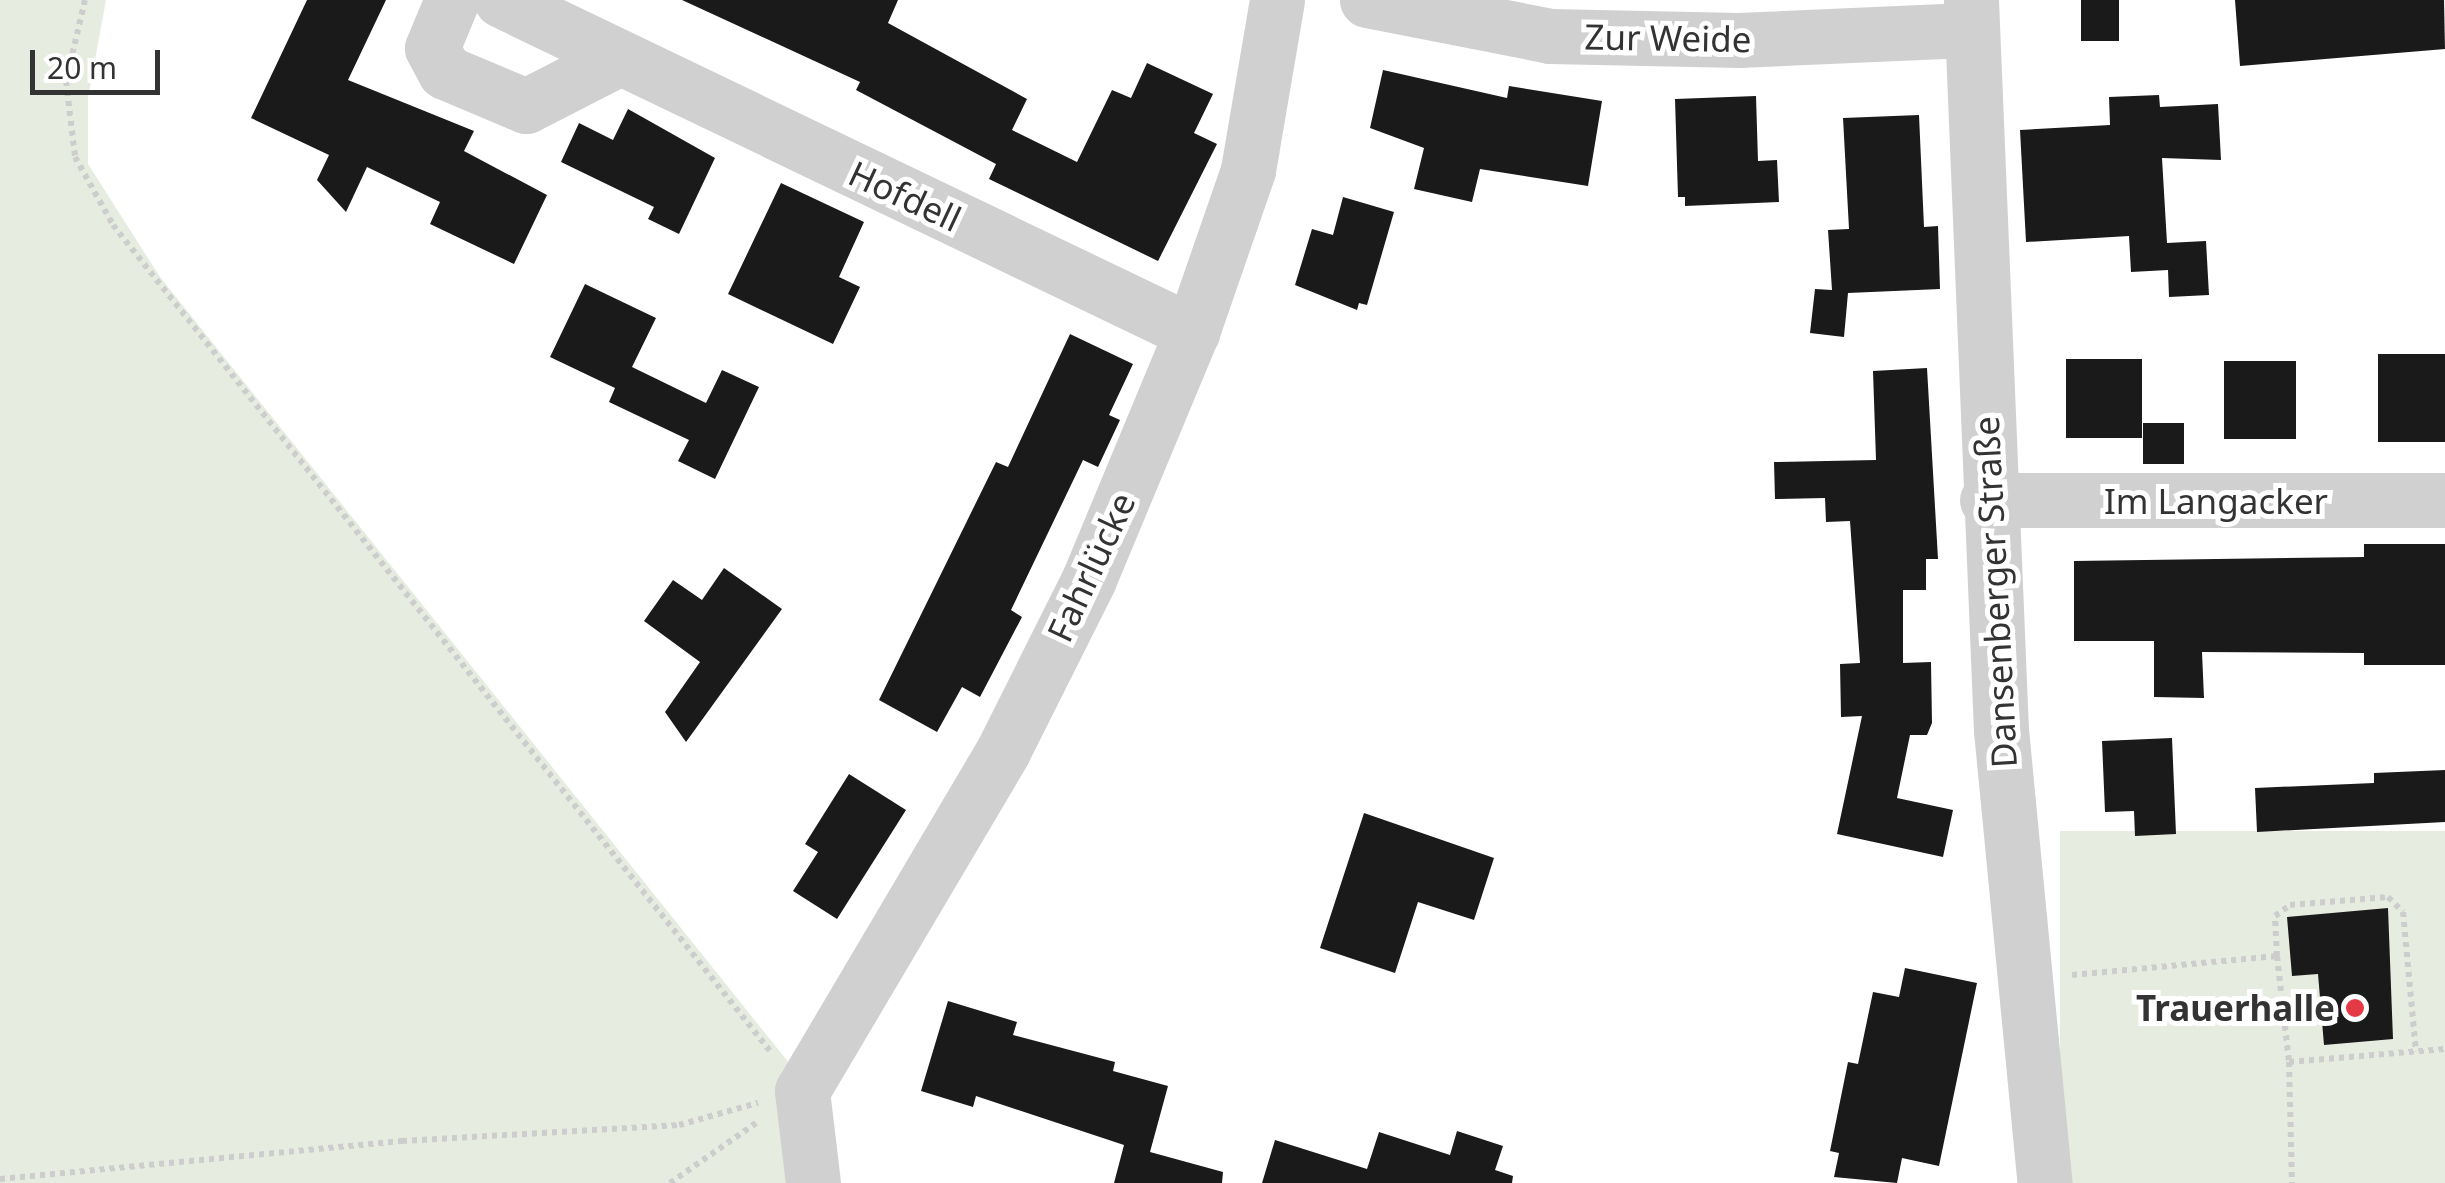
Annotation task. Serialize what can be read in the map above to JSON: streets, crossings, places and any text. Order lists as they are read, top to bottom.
{
  "streets": {
    "street": [
      "Zur Weide",
      "Hofdell",
      "Im Langacker",
      "Fahrlücke",
      "Dansenberger Straße"
    ]
  },
  "crossings": [
    ["Zur Weide", "Dansenberger Straße"],
    ["Hofdell", "Fahrlücke"],
    ["Im Langacker", "Dansenberger Straße"]
  ],
  "places": ["Trauerhalle"],
  "scale_bar": "20 m"
}
